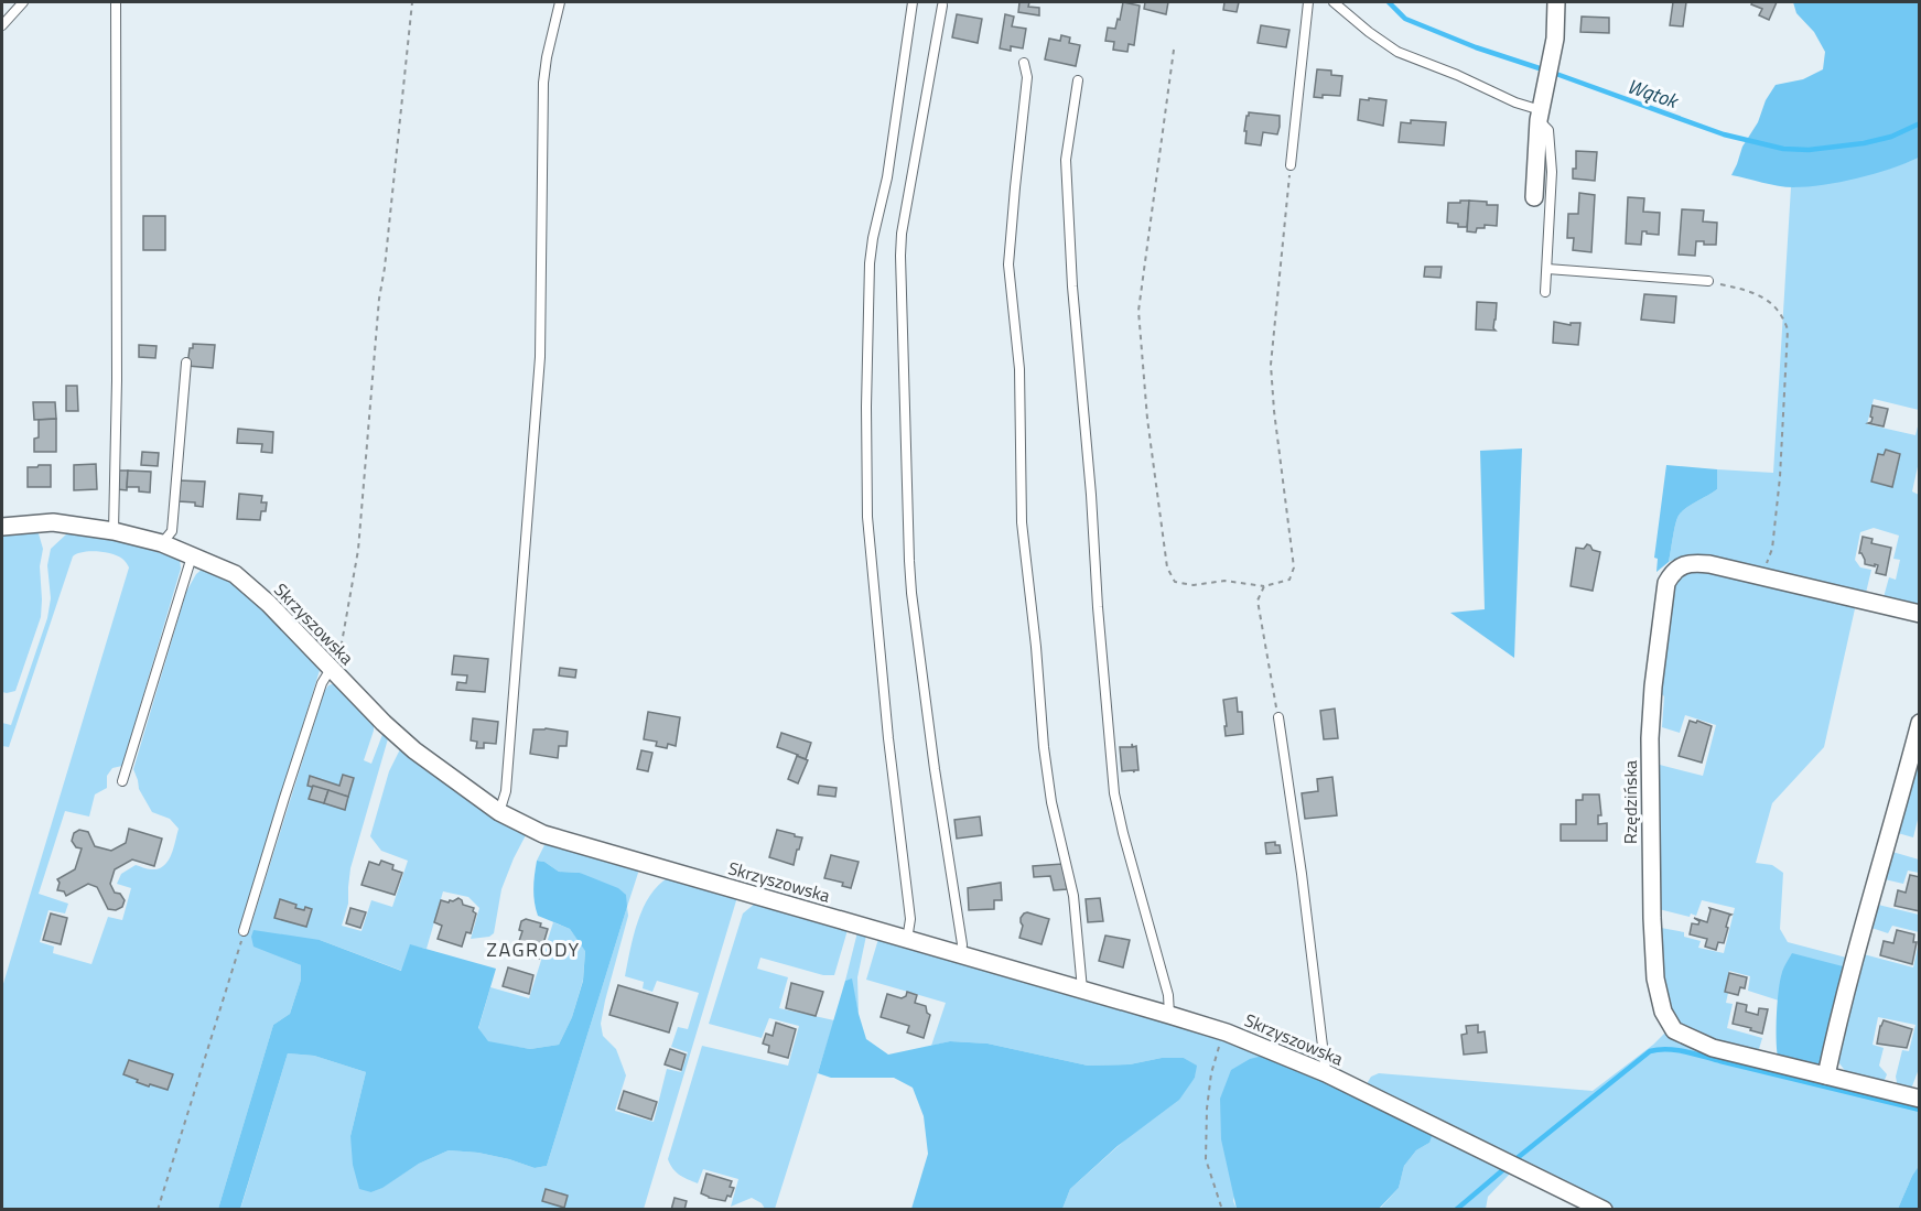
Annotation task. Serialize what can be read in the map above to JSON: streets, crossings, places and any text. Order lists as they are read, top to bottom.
{
  "streets": {
    "street": ["Skrzyszowska", "Rzędzińska"]
  },
  "districts": ["ZAGRODY"],
  "water": ["Wątok"]
}
